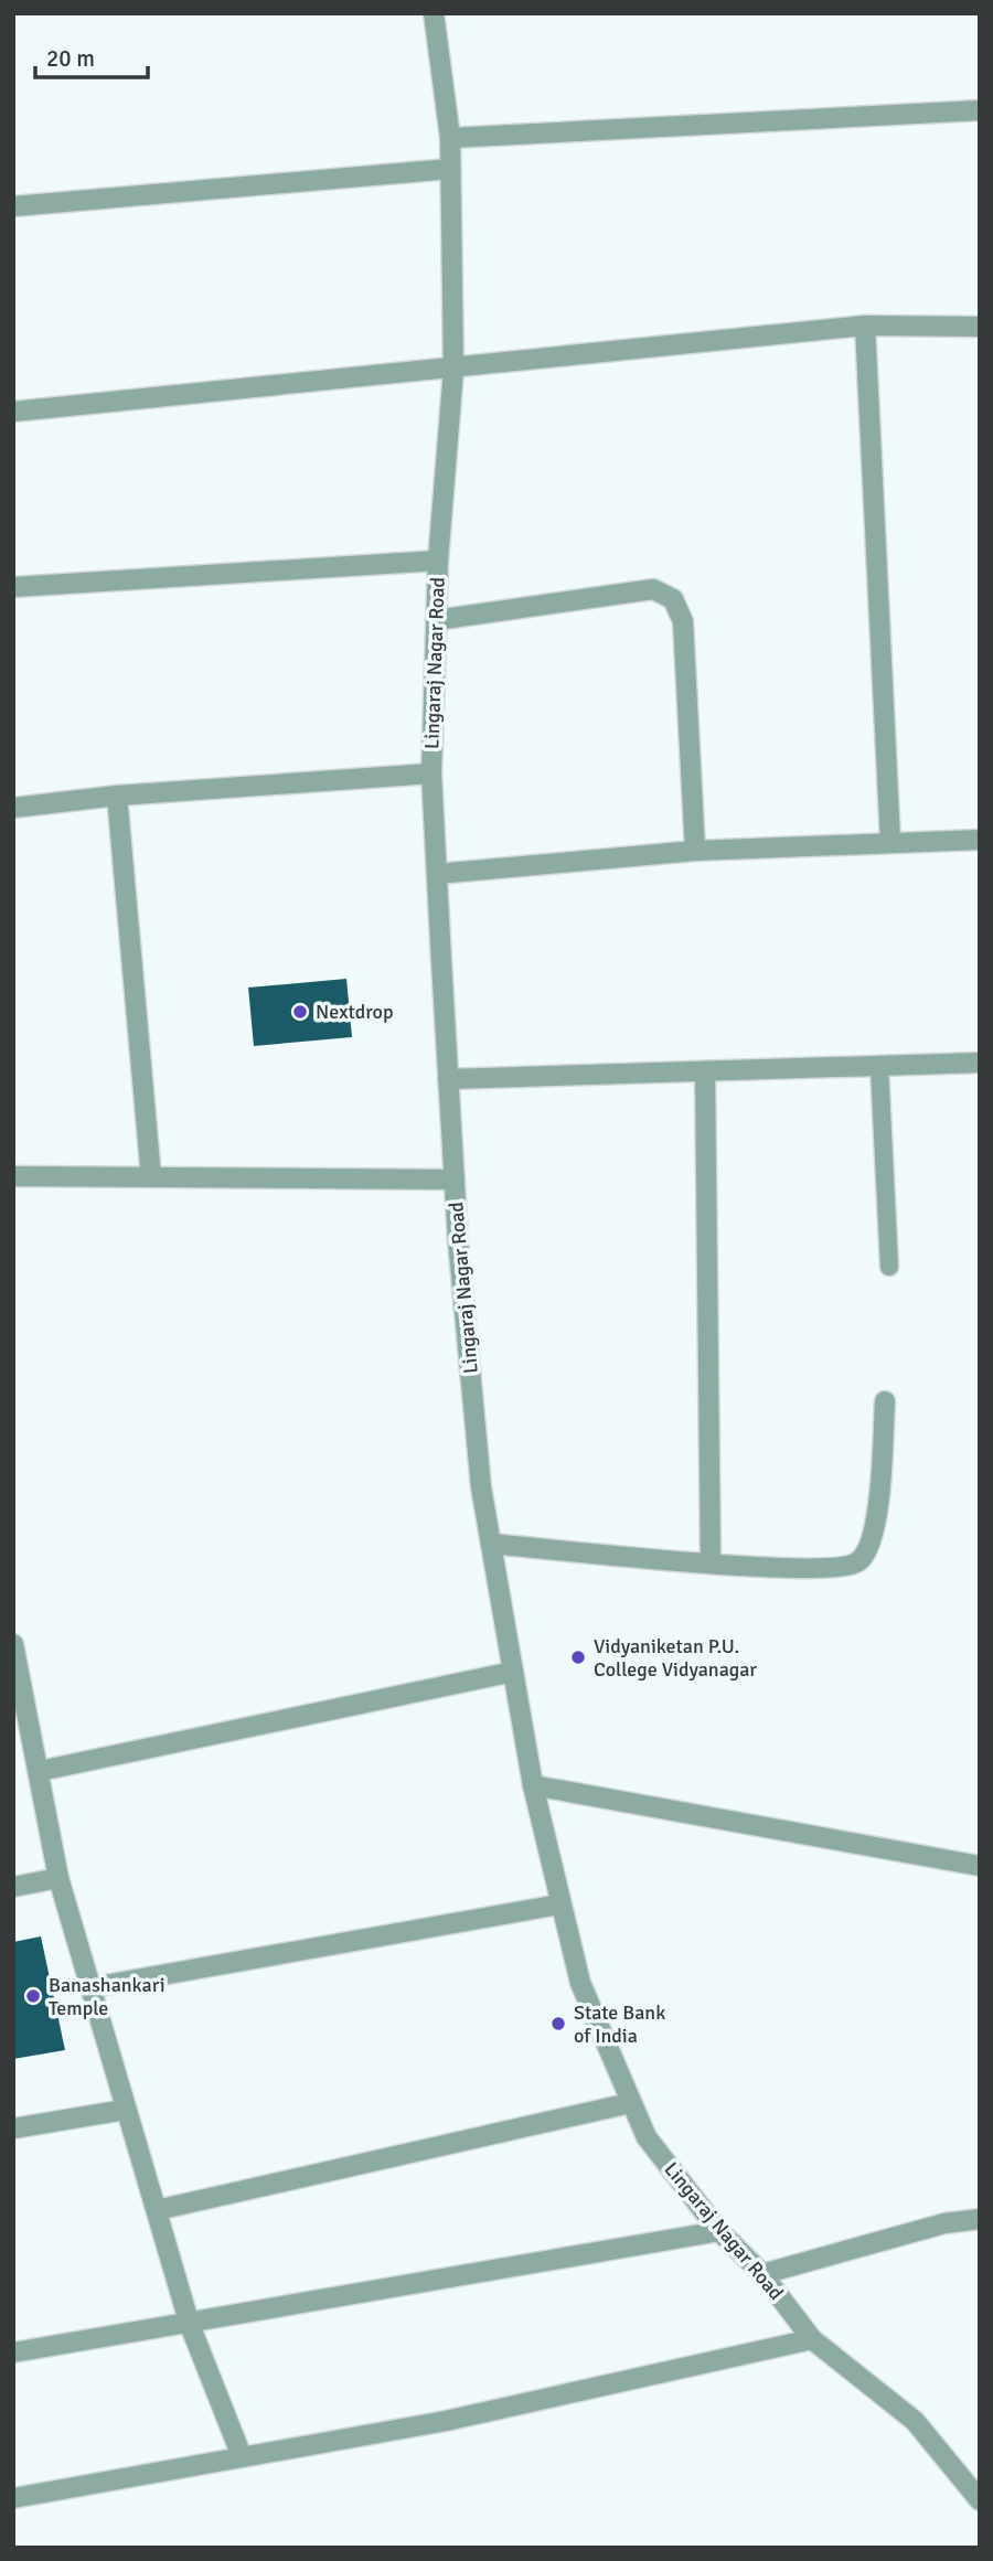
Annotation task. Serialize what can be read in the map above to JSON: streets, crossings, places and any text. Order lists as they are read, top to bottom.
{
  "streets": {
    "street": ["Lingaraj Nagar Road"]
  },
  "places": [
    "Nextdrop",
    "Vidyaniketan P.U. College Vidyanagar",
    "Banashankari Temple",
    "State Bank of India"
  ],
  "scale_bar": "20 m"
}
